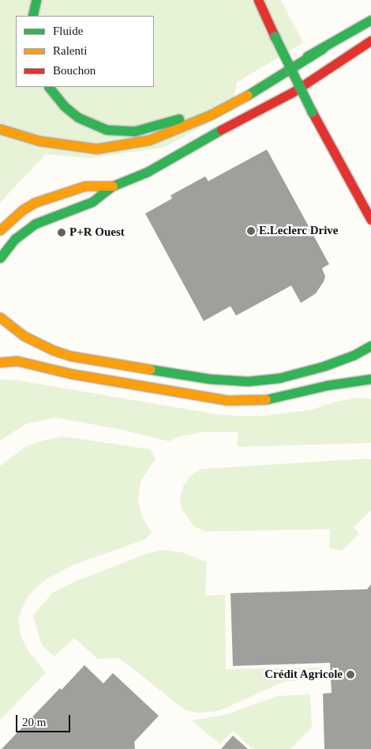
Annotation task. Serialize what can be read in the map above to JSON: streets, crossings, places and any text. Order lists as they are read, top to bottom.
{
  "places": ["E.Leclerc Drive", "P+R Ouest", "Crédit Agricole"],
  "legend": ["Fluide", "Ralenti", "Bouchon"],
  "scale_bar": "20 m"
}
